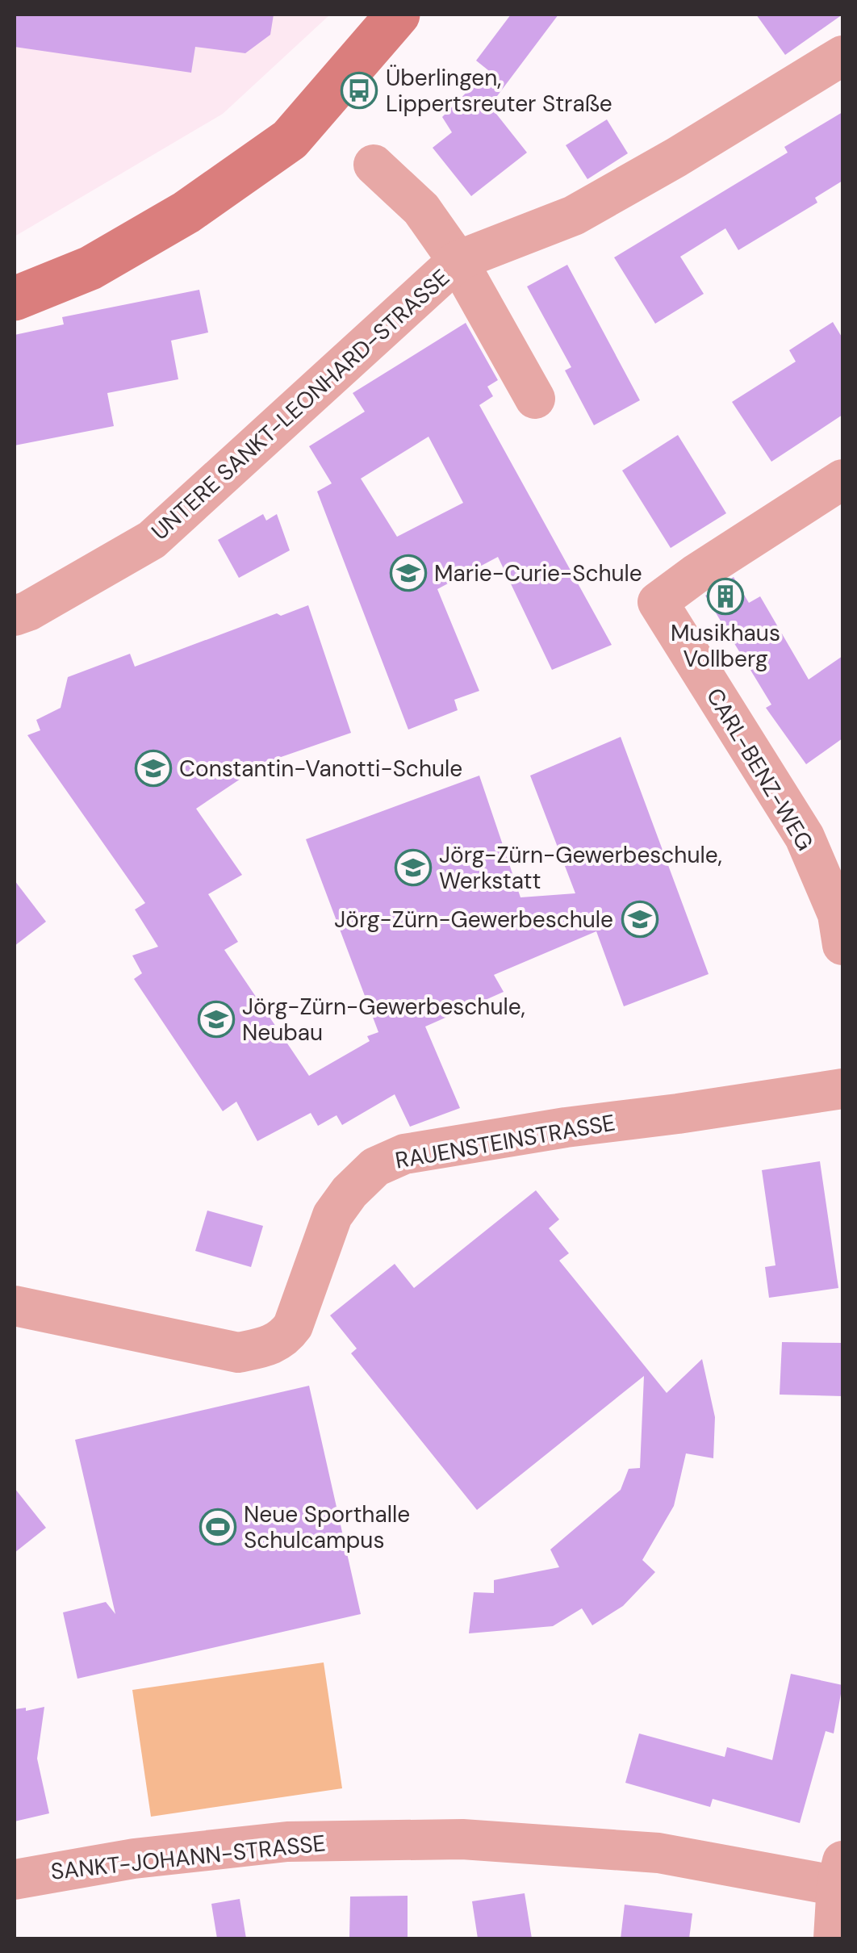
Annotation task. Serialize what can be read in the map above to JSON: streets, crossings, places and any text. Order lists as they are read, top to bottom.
{
  "streets": {
    "street": [
      "UNTERE SANKT-LEONHARD-STRASSE",
      "CARL-BENZ-WEG",
      "RAUENSTEINSTRASSE",
      "SANKT-JOHANN-STRASSE"
    ]
  },
  "places": {
    "bus stop": ["Überlingen, Lippertsreuter Straße"],
    "school or university": [
      "Marie-Curie-Schule",
      "Constantin-Vanotti-Schule",
      "Jörg-Zürn-Gewerbeschule, Werkstatt",
      "Jörg-Zürn-Gewerbeschule",
      "Jörg-Zürn-Gewerbeschule, Neubau"
    ],
    "building": ["Musikhaus Vollberg"],
    "sports": ["Neue Sporthalle Schulcampus"]
  }
}
